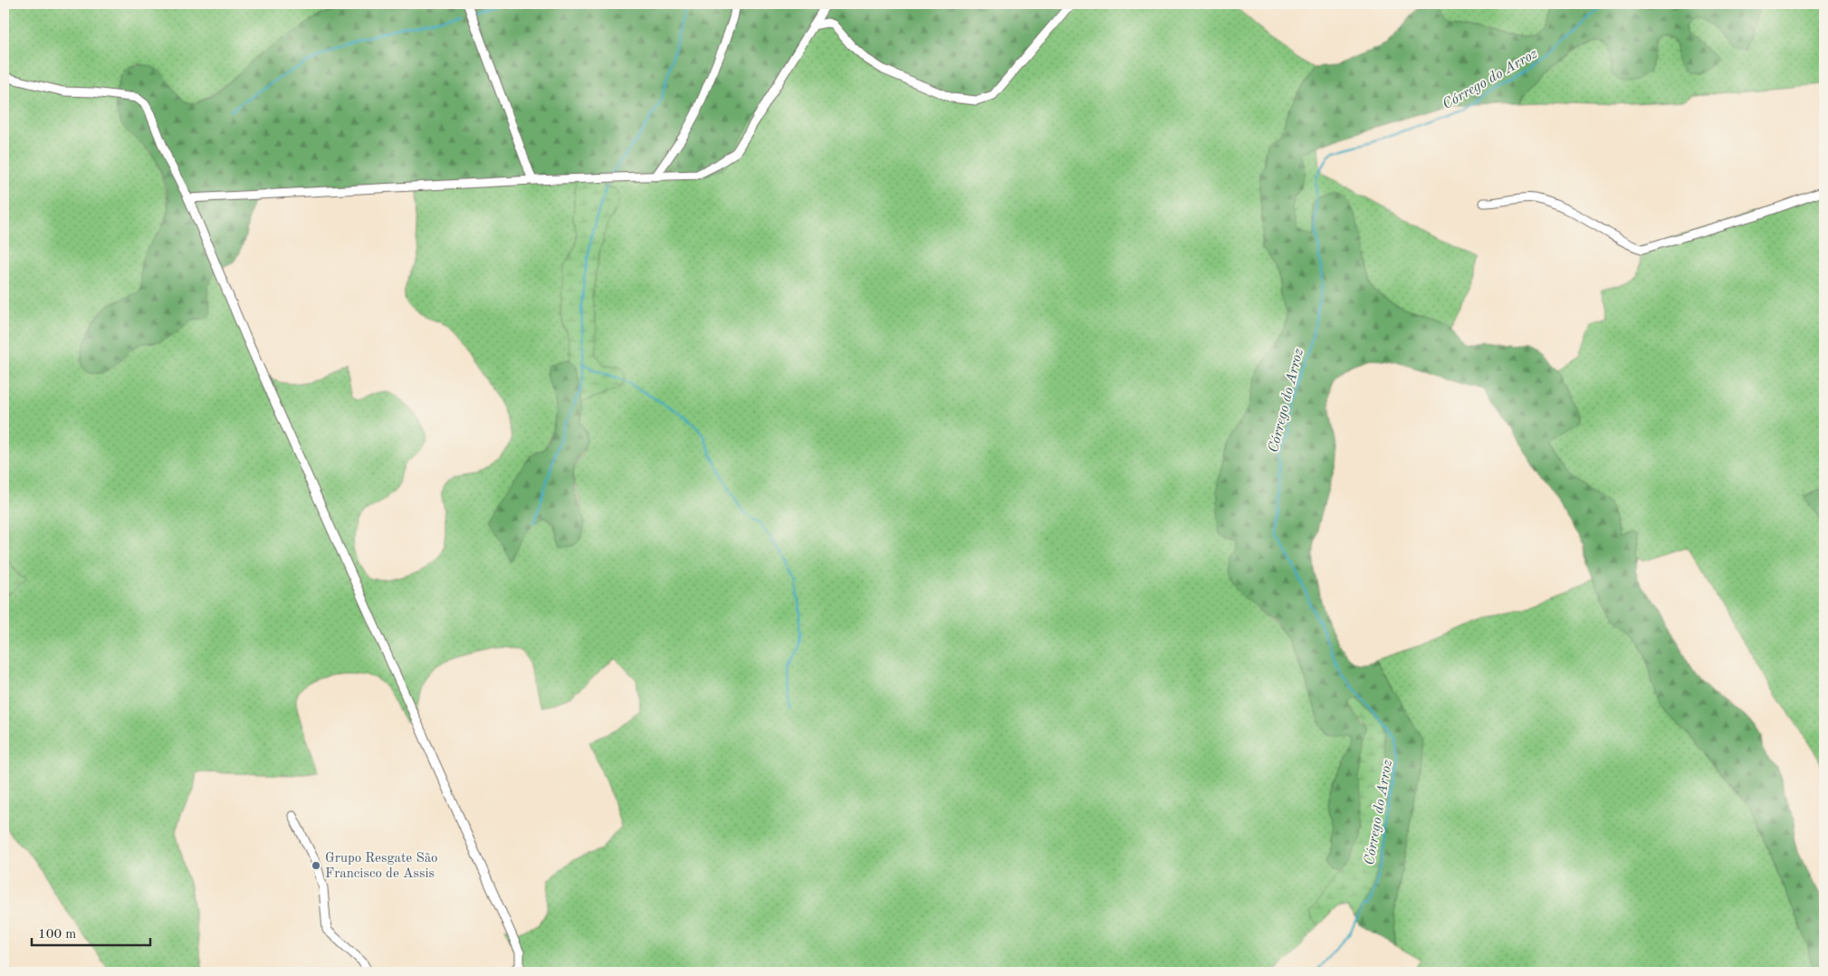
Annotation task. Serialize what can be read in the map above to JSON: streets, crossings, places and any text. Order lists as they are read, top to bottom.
{
  "water": ["Córrego do Arroz"],
  "places": ["Grupo Resgate São Francisco de Assis"],
  "scale_bar": "100 m"
}
